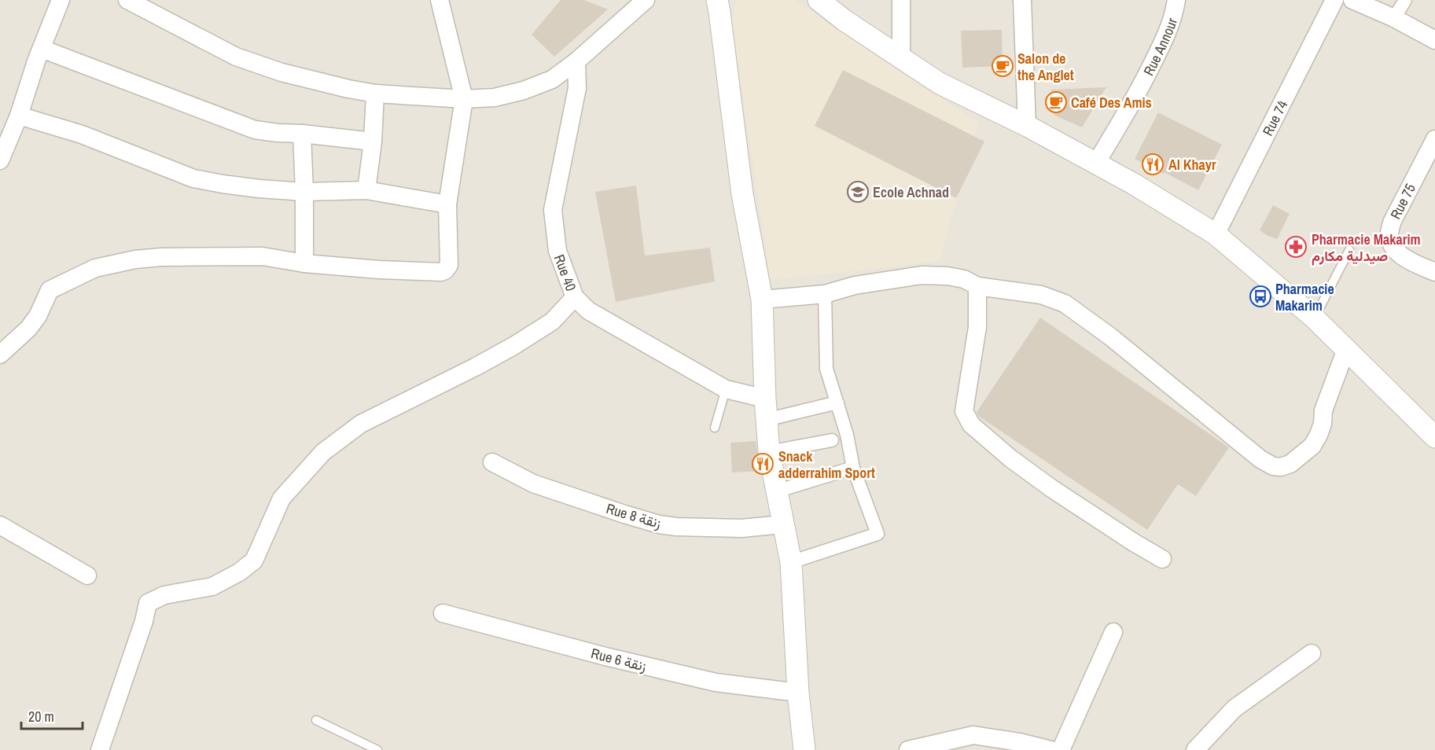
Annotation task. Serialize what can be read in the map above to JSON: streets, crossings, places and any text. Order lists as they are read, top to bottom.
{
  "streets": {
    "street": [
      "Rue Annour",
      "Rue 74",
      "Rue 75",
      "Rue 40",
      "Rue 8 زنقة",
      "Rue 6 زنقة"
    ]
  },
  "places": {
    "cafe": ["Salon de the Anglet", "Café Des Amis"],
    "restaurant": ["Al Khayr", "Snack adderrahim Sport"],
    "school or university": ["Ecole Achnad"],
    "pharmacy": ["Pharmacie Makarim صيدلية مكارم"],
    "bus stop": ["Pharmacie Makarim"]
  },
  "scale_bar": "20 m"
}
